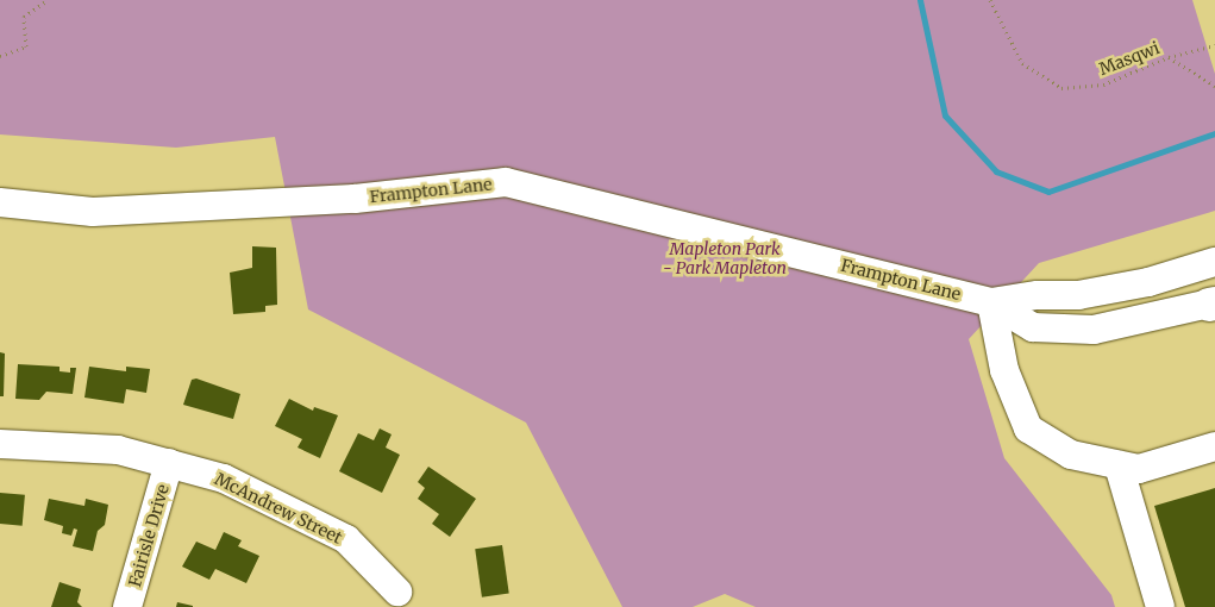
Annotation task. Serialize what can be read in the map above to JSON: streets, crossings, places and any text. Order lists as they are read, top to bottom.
{
  "streets": {
    "street": ["Frampton Lane", "McAndrew Street", "Fairisle Drive"],
    "path": ["Masqwi"]
  },
  "crossings": [
    ["McAndrew Street", "Fairisle Drive"]
  ],
  "parks": ["Mapleton Park - Park Mapleton"]
}
